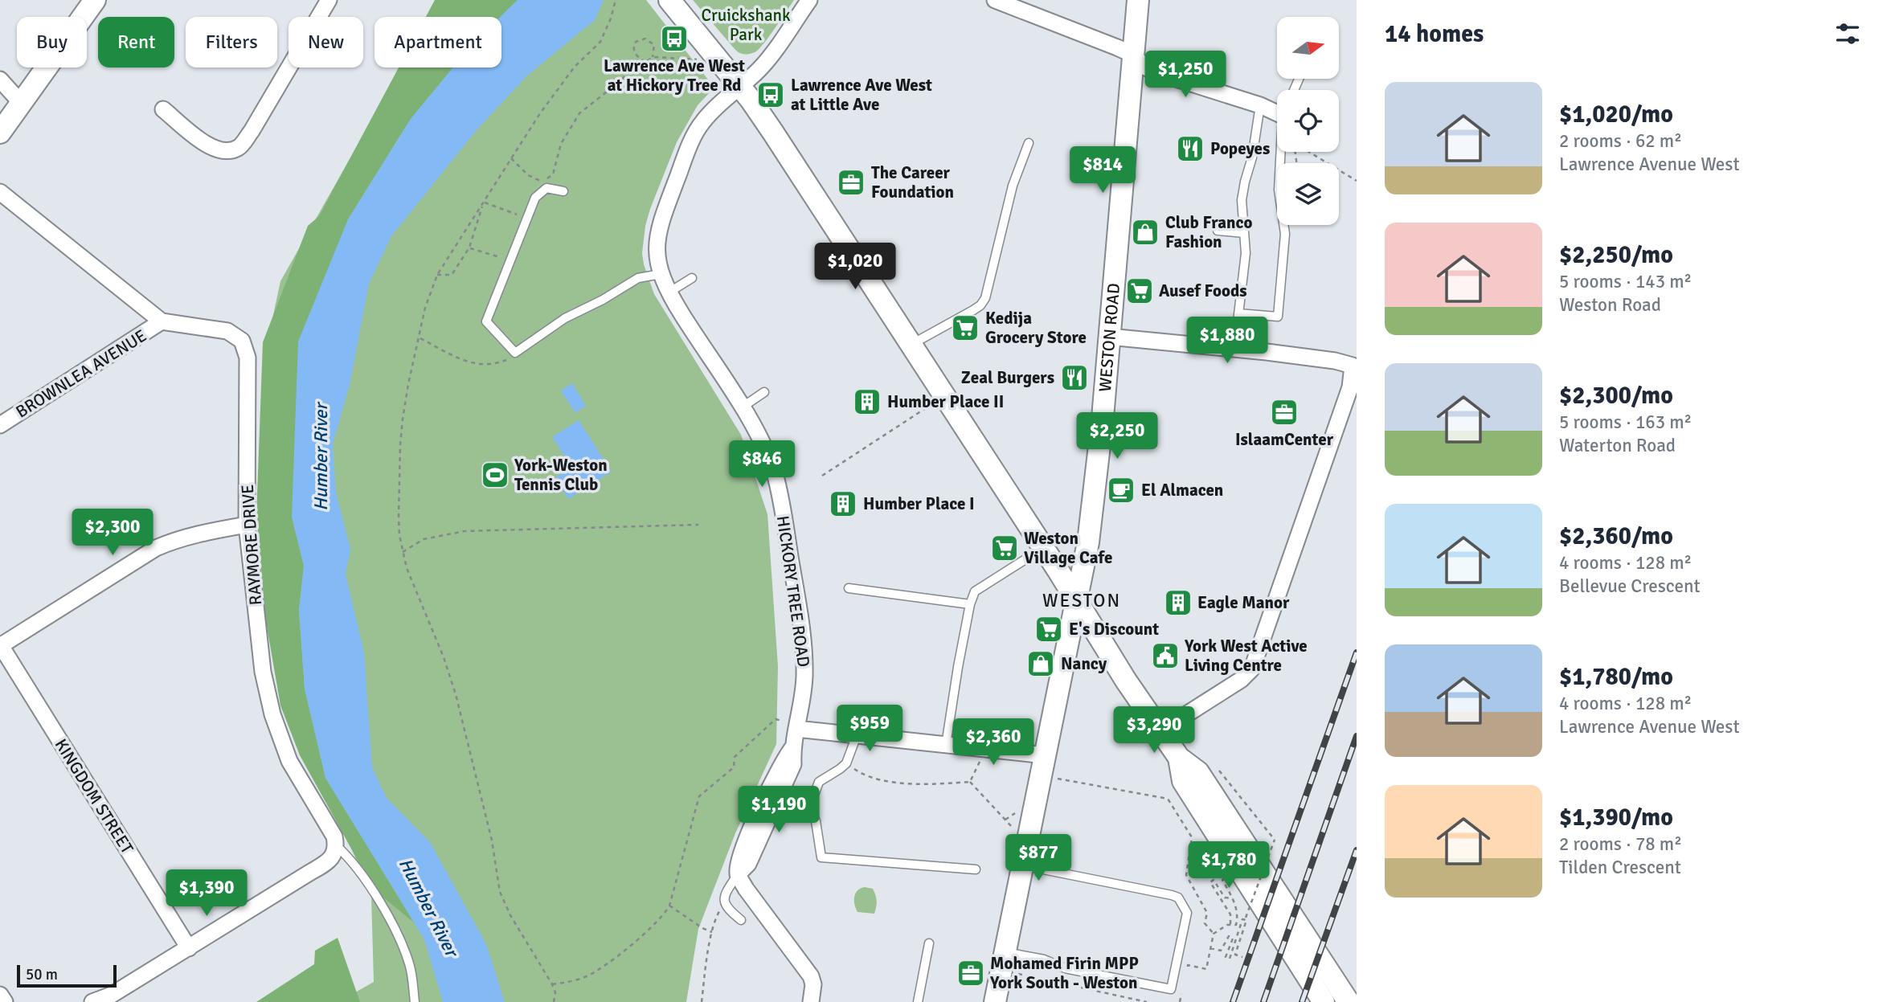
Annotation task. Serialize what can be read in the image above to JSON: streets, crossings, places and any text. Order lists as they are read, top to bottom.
{
  "streets": {
    "main road": ["WESTON ROAD"],
    "street": [
      "BROWNLEA AVENUE",
      "RAYMORE DRIVE",
      "HICKORY TREE ROAD",
      "KINGDOM STREET"
    ]
  },
  "crossings": [
    ["BROWNLEA AVENUE", "RAYMORE DRIVE"]
  ],
  "districts": ["WESTON"],
  "water": ["Humber River"],
  "parks": ["Cruickshank Park"],
  "places": {
    "bus stop": ["Lawrence Ave West at Hickory Tree Rd", "Lawrence Ave West at Little Ave"],
    "restaurant": ["Popeyes", "Zeal Burgers"],
    "office": ["The Career Foundation", "IslaamCenter", "Mohamed Firin MPP York South - Weston"],
    "shop": ["Club Franco Fashion", "Nancy"],
    "supermarket": [
      "Ausef Foods",
      "Kedija Grocery Store",
      "Weston Village Cafe",
      "E's Discount"
    ],
    "building": ["Humber Place II", "Humber Place I", "Eagle Manor"],
    "sports": ["York-Weston Tennis Club"],
    "cafe": ["El Almacen"],
    "public building": ["York West Active Living Centre"]
  },
  "scale_bar": "50 m",
  "north": "right",
  "page": {
    "heading": "14 homes",
    "chip": [
      "Buy",
      "Rent",
      "Filters",
      "New",
      "Apartment"
    ],
    "price": [
      "$1,250",
      "$814",
      "$1,020",
      "$1,880",
      "$2,250",
      "$846",
      "$2,300",
      "$959",
      "$3,290",
      "$2,360",
      "$1,190",
      "$877",
      "$1,780",
      "$1,390"
    ],
    "list": [
      {
        "name": "$1,020/mo",
        "note": "2 rooms · 62 m² · Lawrence Avenue West"
      },
      {
        "name": "$2,250/mo",
        "note": "5 rooms · 143 m² · Weston Road"
      },
      {
        "name": "$2,300/mo",
        "note": "5 rooms · 163 m² · Waterton Road"
      },
      {
        "name": "$2,360/mo",
        "note": "4 rooms · 128 m² · Bellevue Crescent"
      },
      {
        "name": "$1,780/mo",
        "note": "4 rooms · 128 m² · Lawrence Avenue West"
      },
      {
        "name": "$1,390/mo",
        "note": "2 rooms · 78 m² · Tilden Crescent"
      }
    ],
    "scale": "50 m"
  }
}
